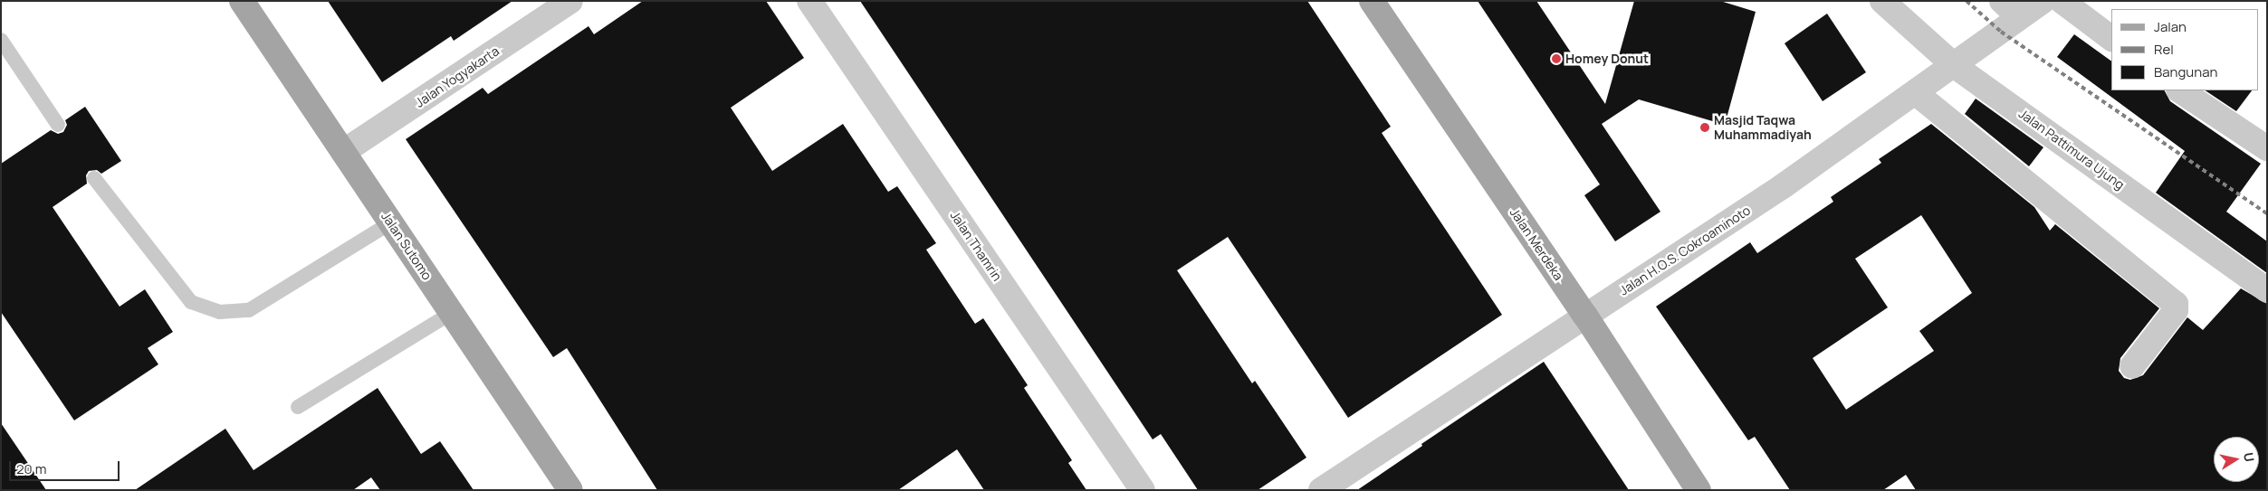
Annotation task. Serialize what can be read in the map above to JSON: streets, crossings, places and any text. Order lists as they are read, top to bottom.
{
  "streets": {
    "main road": ["Jalan Merdeka", "Jalan Sutomo"],
    "street": [
      "Jalan Yogyakarta",
      "Jalan Pattimura Ujung",
      "Jalan Thamrin",
      "Jalan H.O.S. Cokroaminoto"
    ]
  },
  "crossings": [
    ["Jalan Yogyakarta", "Jalan Sutomo"],
    ["Jalan Pattimura Ujung", "Jalan H.O.S. Cokroaminoto"],
    ["Jalan Merdeka", "Jalan H.O.S. Cokroaminoto"]
  ],
  "places": ["Homey Donut", "Masjid Taqwa Muhammadiyah"],
  "legend": ["Jalan", "Rel", "Bangunan"],
  "scale_bar": "20 m",
  "north": "right"
}
